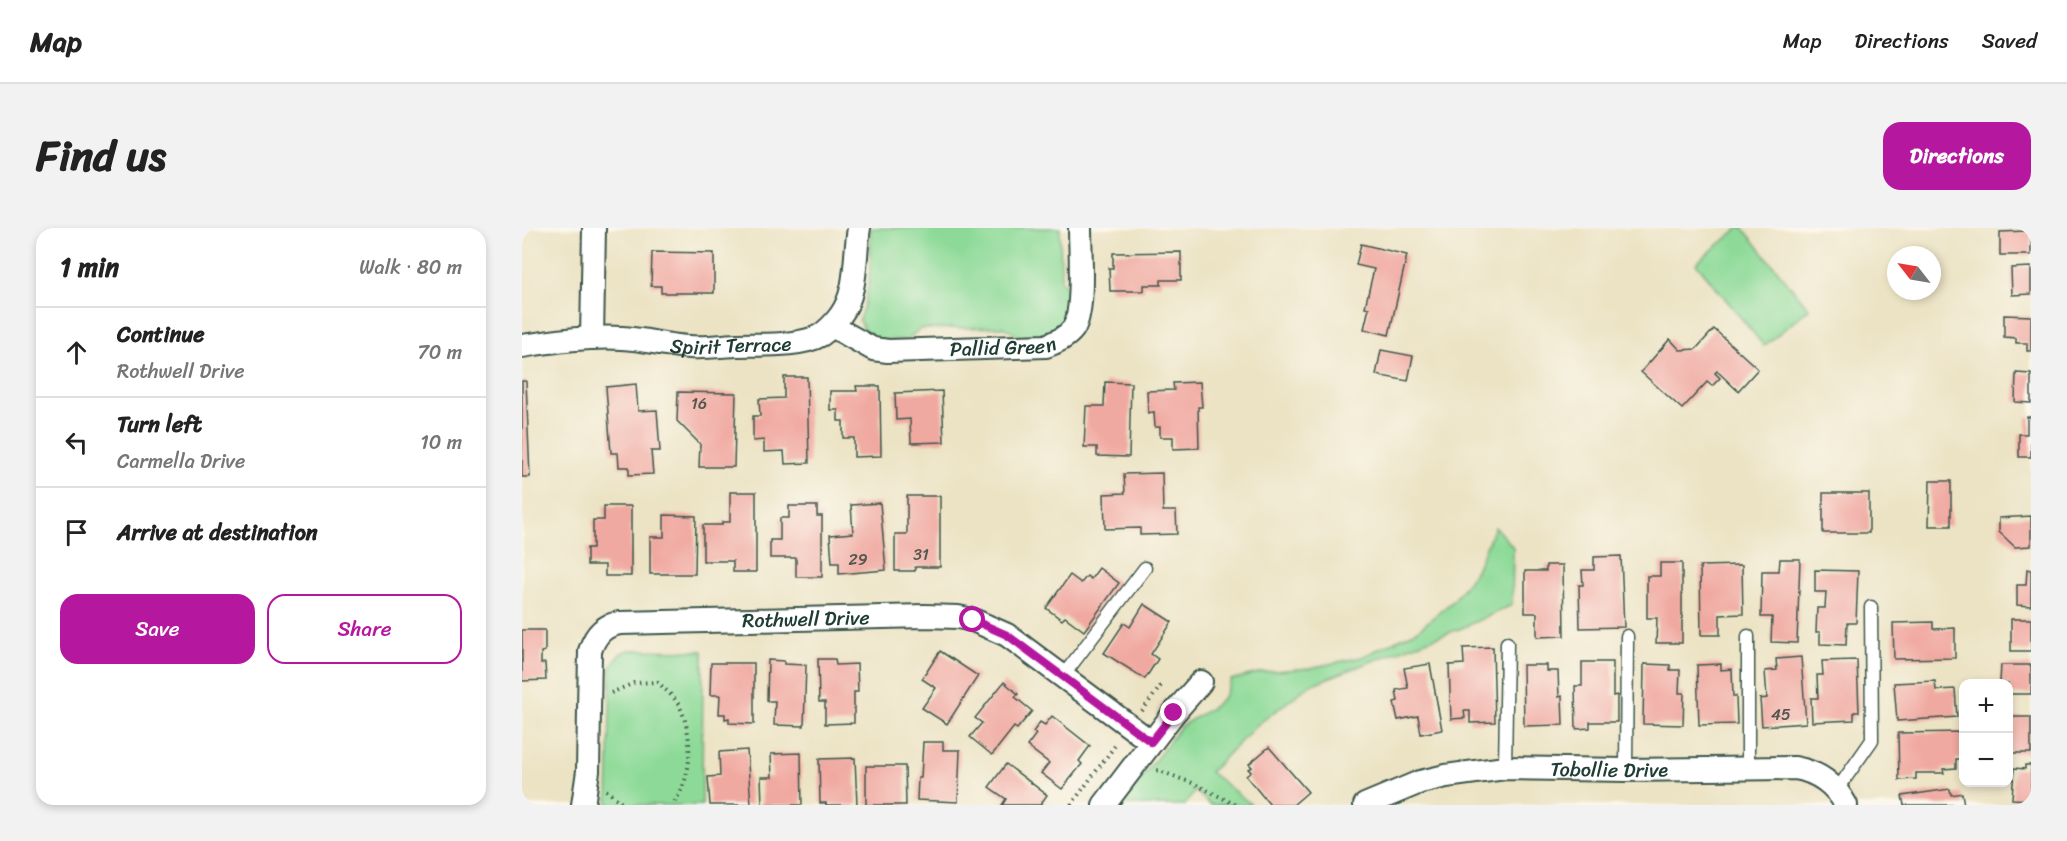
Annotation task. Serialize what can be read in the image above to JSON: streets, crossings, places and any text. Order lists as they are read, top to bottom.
{
  "streets": {
    "street": [
      "Spirit Terrace",
      "Pallid Green",
      "Rothwell Drive",
      "Tobollie Drive"
    ]
  },
  "crossings": [
    ["Spirit Terrace", "Pallid Green"]
  ],
  "house_numbers": [
    "16",
    "31",
    "29",
    "45"
  ],
  "north": "top left",
  "page": {
    "header": "Map",
    "nav": ["Map", "Directions", "Saved"],
    "title": "Find us",
    "buttons": [
      "Directions",
      ["Save", "Share"]
    ],
    "heading": ["1 min", "Walk · 80 m"],
    "list": [
      ["Continue", "Rothwell Drive", "70 m"],
      ["Turn left", "Carmella Drive", "10 m"],
      "Arrive at destination"
    ],
    "map_buttons": ["+", "−"]
  }
}
